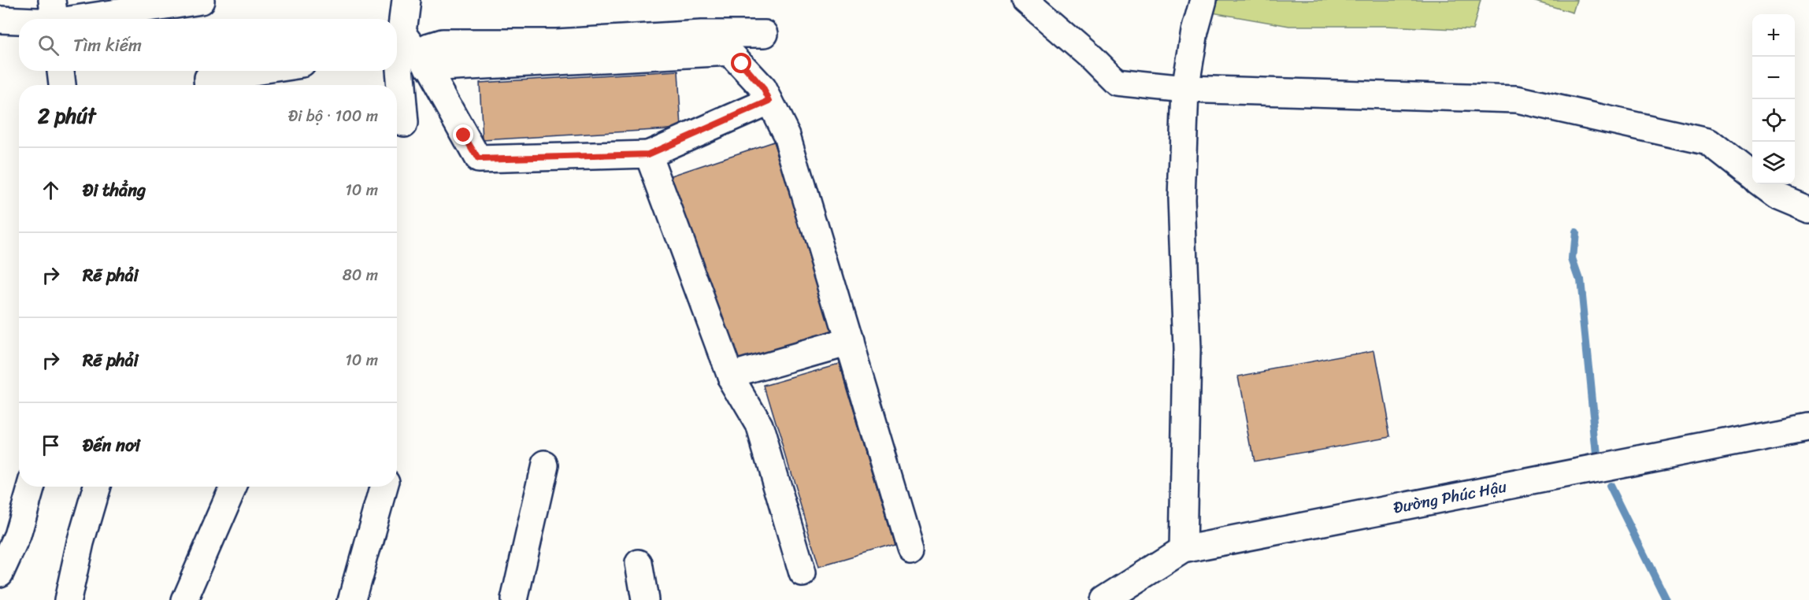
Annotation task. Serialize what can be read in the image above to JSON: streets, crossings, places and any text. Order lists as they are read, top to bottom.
{
  "streets": {
    "street": ["Đường Phúc Hậu"]
  },
  "page": {
    "map_buttons": ["+", "−"],
    "search": "Tìm kiếm",
    "heading": ["2 phút", "Đi bộ · 100 m"],
    "list": [
      ["Đi thẳng", "10 m"],
      ["Rẽ phải", "80 m"],
      ["Rẽ phải", "10 m"],
      "Đến nơi"
    ]
  }
}
